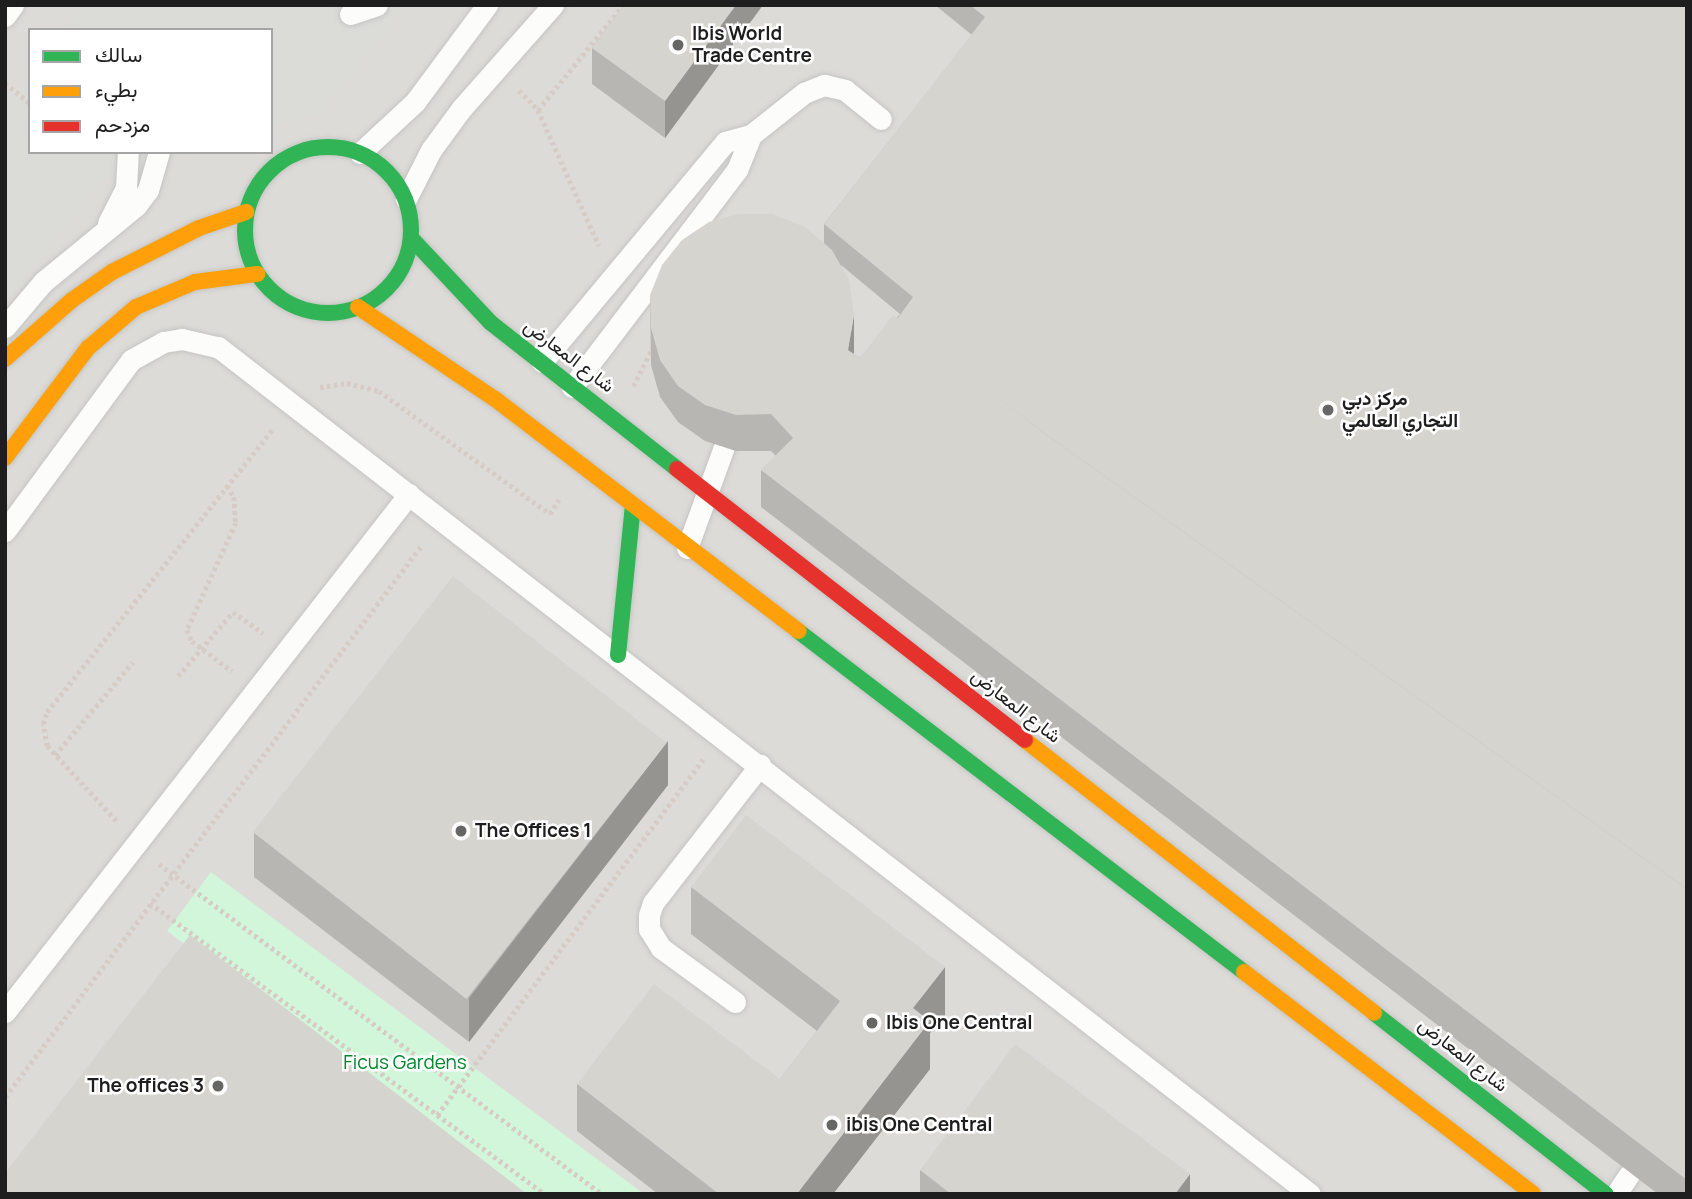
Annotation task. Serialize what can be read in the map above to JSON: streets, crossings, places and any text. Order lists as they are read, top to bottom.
{
  "streets": {
    "street": ["شارع المعارض"]
  },
  "parks": ["Ficus Gardens"],
  "places": [
    "Ibis World Trade Centre",
    "مركز دبي التجاري العالمي",
    "The Offices 1",
    "Ibis One Central",
    "The offices 3",
    "ibis One Central"
  ],
  "legend": ["سالك", "بطيء", "مزدحم"]
}
